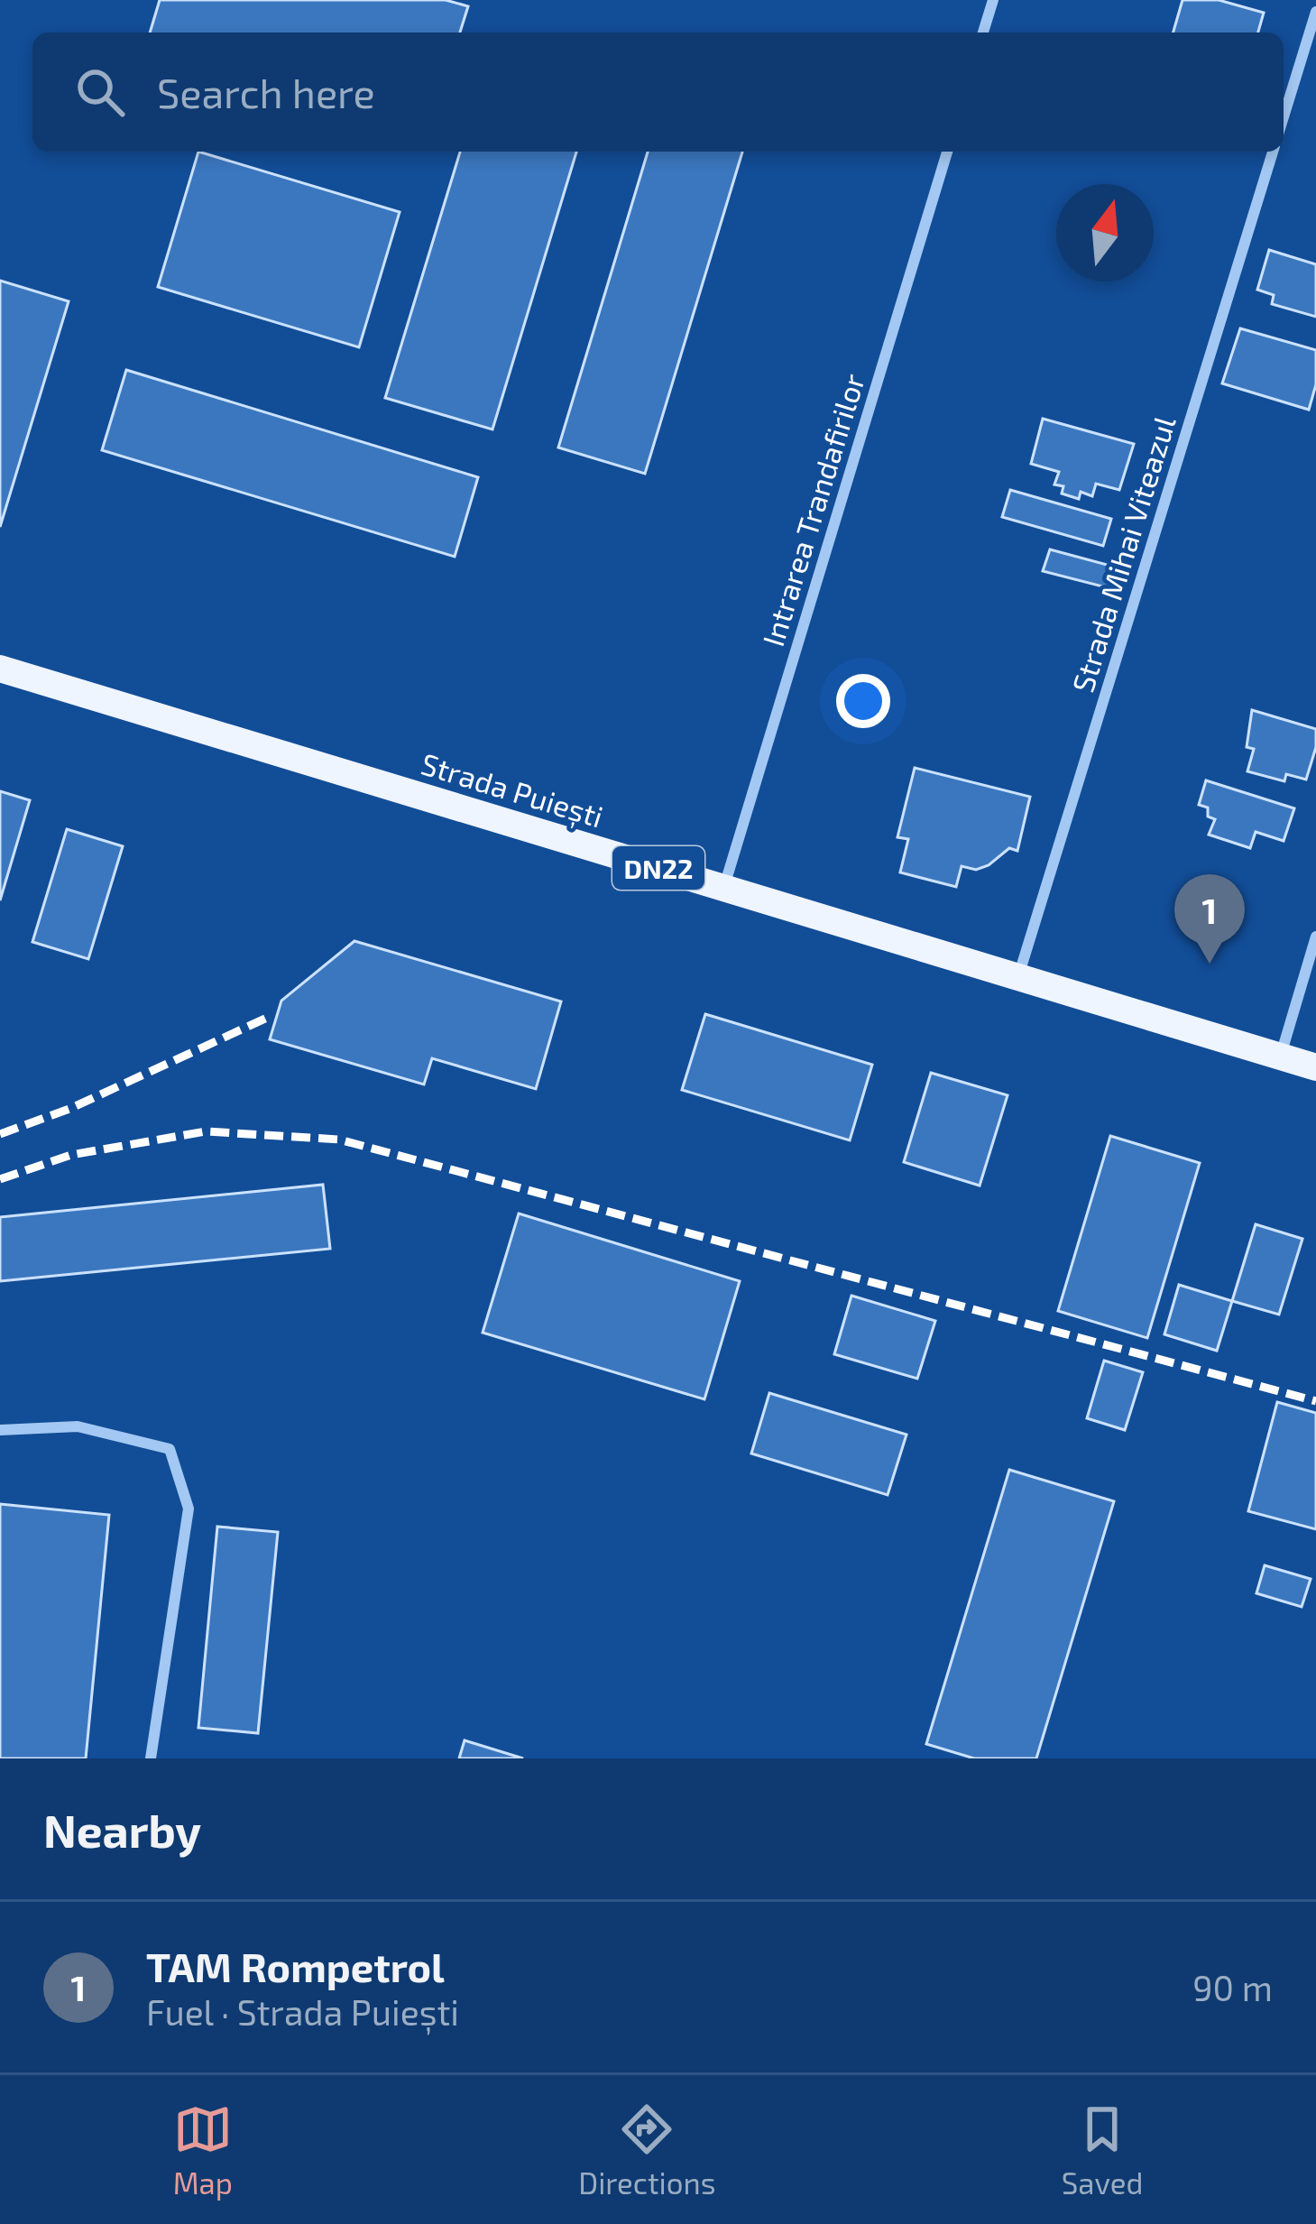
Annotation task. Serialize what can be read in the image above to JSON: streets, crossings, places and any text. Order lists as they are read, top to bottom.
{
  "streets": {
    "main road": ["Strada Puiești", "DN22"],
    "street": ["Intrarea Trandafirilor", "Strada Mihai Viteazul"]
  },
  "crossings": [
    ["Intrarea Trandafirilor", "Strada Puiești"],
    ["Strada Mihai Viteazul", "Strada Puiești"]
  ],
  "north": "top",
  "page": {
    "search": "Search here",
    "pins": "1",
    "heading": "Nearby",
    "list": [
      {
        "mark": "1",
        "name": "TAM Rompetrol",
        "note": "Fuel · Strada Puiești",
        "value": "90 m"
      }
    ],
    "nav": ["Map", "Directions", "Saved"]
  }
}
